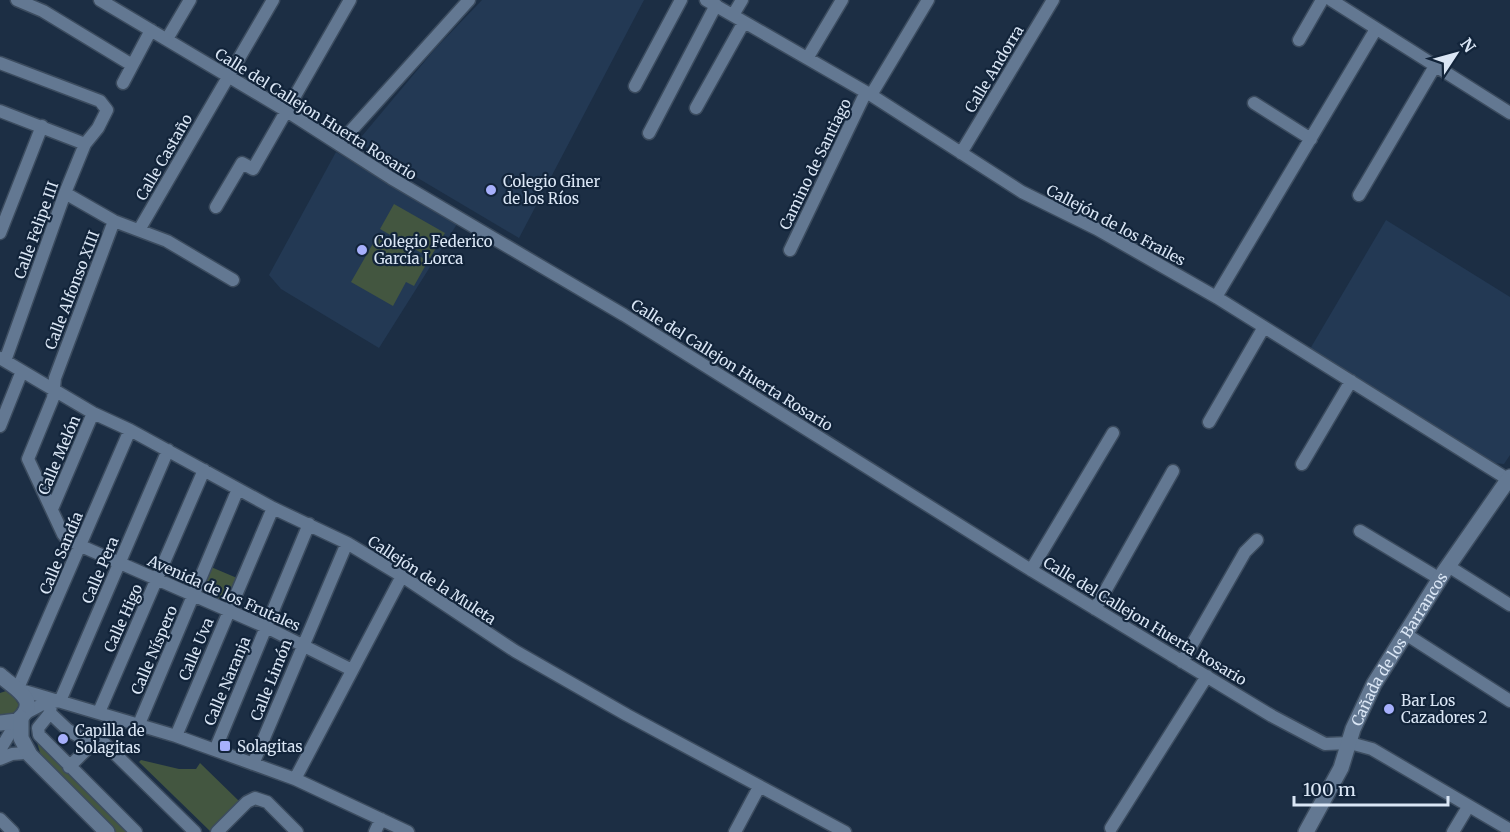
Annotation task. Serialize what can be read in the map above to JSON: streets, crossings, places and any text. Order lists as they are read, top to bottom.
{
  "streets": {
    "street": [
      "Calle Andorra",
      "Calle del Callejon Huerta Rosario",
      "Calle Castaño",
      "Camino de Santiago",
      "Callejón de los Frailes",
      "Calle Felipe III",
      "Calle Alfonso XIII",
      "Calle Melón",
      "Calle Sandía",
      "Calle Pera",
      "Callejón de la Muleta",
      "Avenida de los Frutales",
      "Calle Higo",
      "Calle Uva",
      "Calle Níspero",
      "Cañada de los Barrancos",
      "Calle Limón",
      "Calle Naranja"
    ]
  },
  "crossings": [
    ["Calle Andorra", "Callejón de los Frailes"],
    ["Calle del Callejon Huerta Rosario", "Calle Castaño"],
    ["Calle del Callejon Huerta Rosario", "Cañada de los Barrancos"],
    ["Camino de Santiago", "Callejón de los Frailes"],
    ["Callejón de los Frailes", "Cañada de los Barrancos"],
    ["Calle Felipe III", "Calle Alfonso XIII"],
    ["Calle Felipe III", "Callejón de la Muleta"],
    ["Calle Alfonso XIII", "Calle Melón"],
    ["Calle Alfonso XIII", "Calle Sandía"],
    ["Calle Alfonso XIII", "Callejón de la Muleta"],
    ["Calle Alfonso XIII", "Avenida de los Frutales"],
    ["Calle Melón", "Callejón de la Muleta"],
    ["Calle Sandía", "Callejón de la Muleta"],
    ["Calle Sandía", "Avenida de los Frutales"],
    ["Calle Pera", "Callejón de la Muleta"],
    ["Calle Pera", "Avenida de los Frutales"],
    ["Callejón de la Muleta", "Calle Higo"],
    ["Callejón de la Muleta", "Calle Uva"],
    ["Callejón de la Muleta", "Calle Níspero"],
    ["Callejón de la Muleta", "Calle Limón"],
    ["Callejón de la Muleta", "Calle Naranja"],
    ["Avenida de los Frutales", "Calle Higo"],
    ["Avenida de los Frutales", "Calle Uva"],
    ["Avenida de los Frutales", "Calle Níspero"],
    ["Avenida de los Frutales", "Calle Limón"],
    ["Avenida de los Frutales", "Calle Naranja"]
  ],
  "places": {
    "other": [
      "Colegio Giner de los Ríos",
      "Colegio Federico García Lorca",
      "Bar Los Cazadores 2",
      "Capilla de Solagitas"
    ],
    "transit": ["Solagitas"]
  },
  "scale_bar": "100 m",
  "north": "top right"
}
